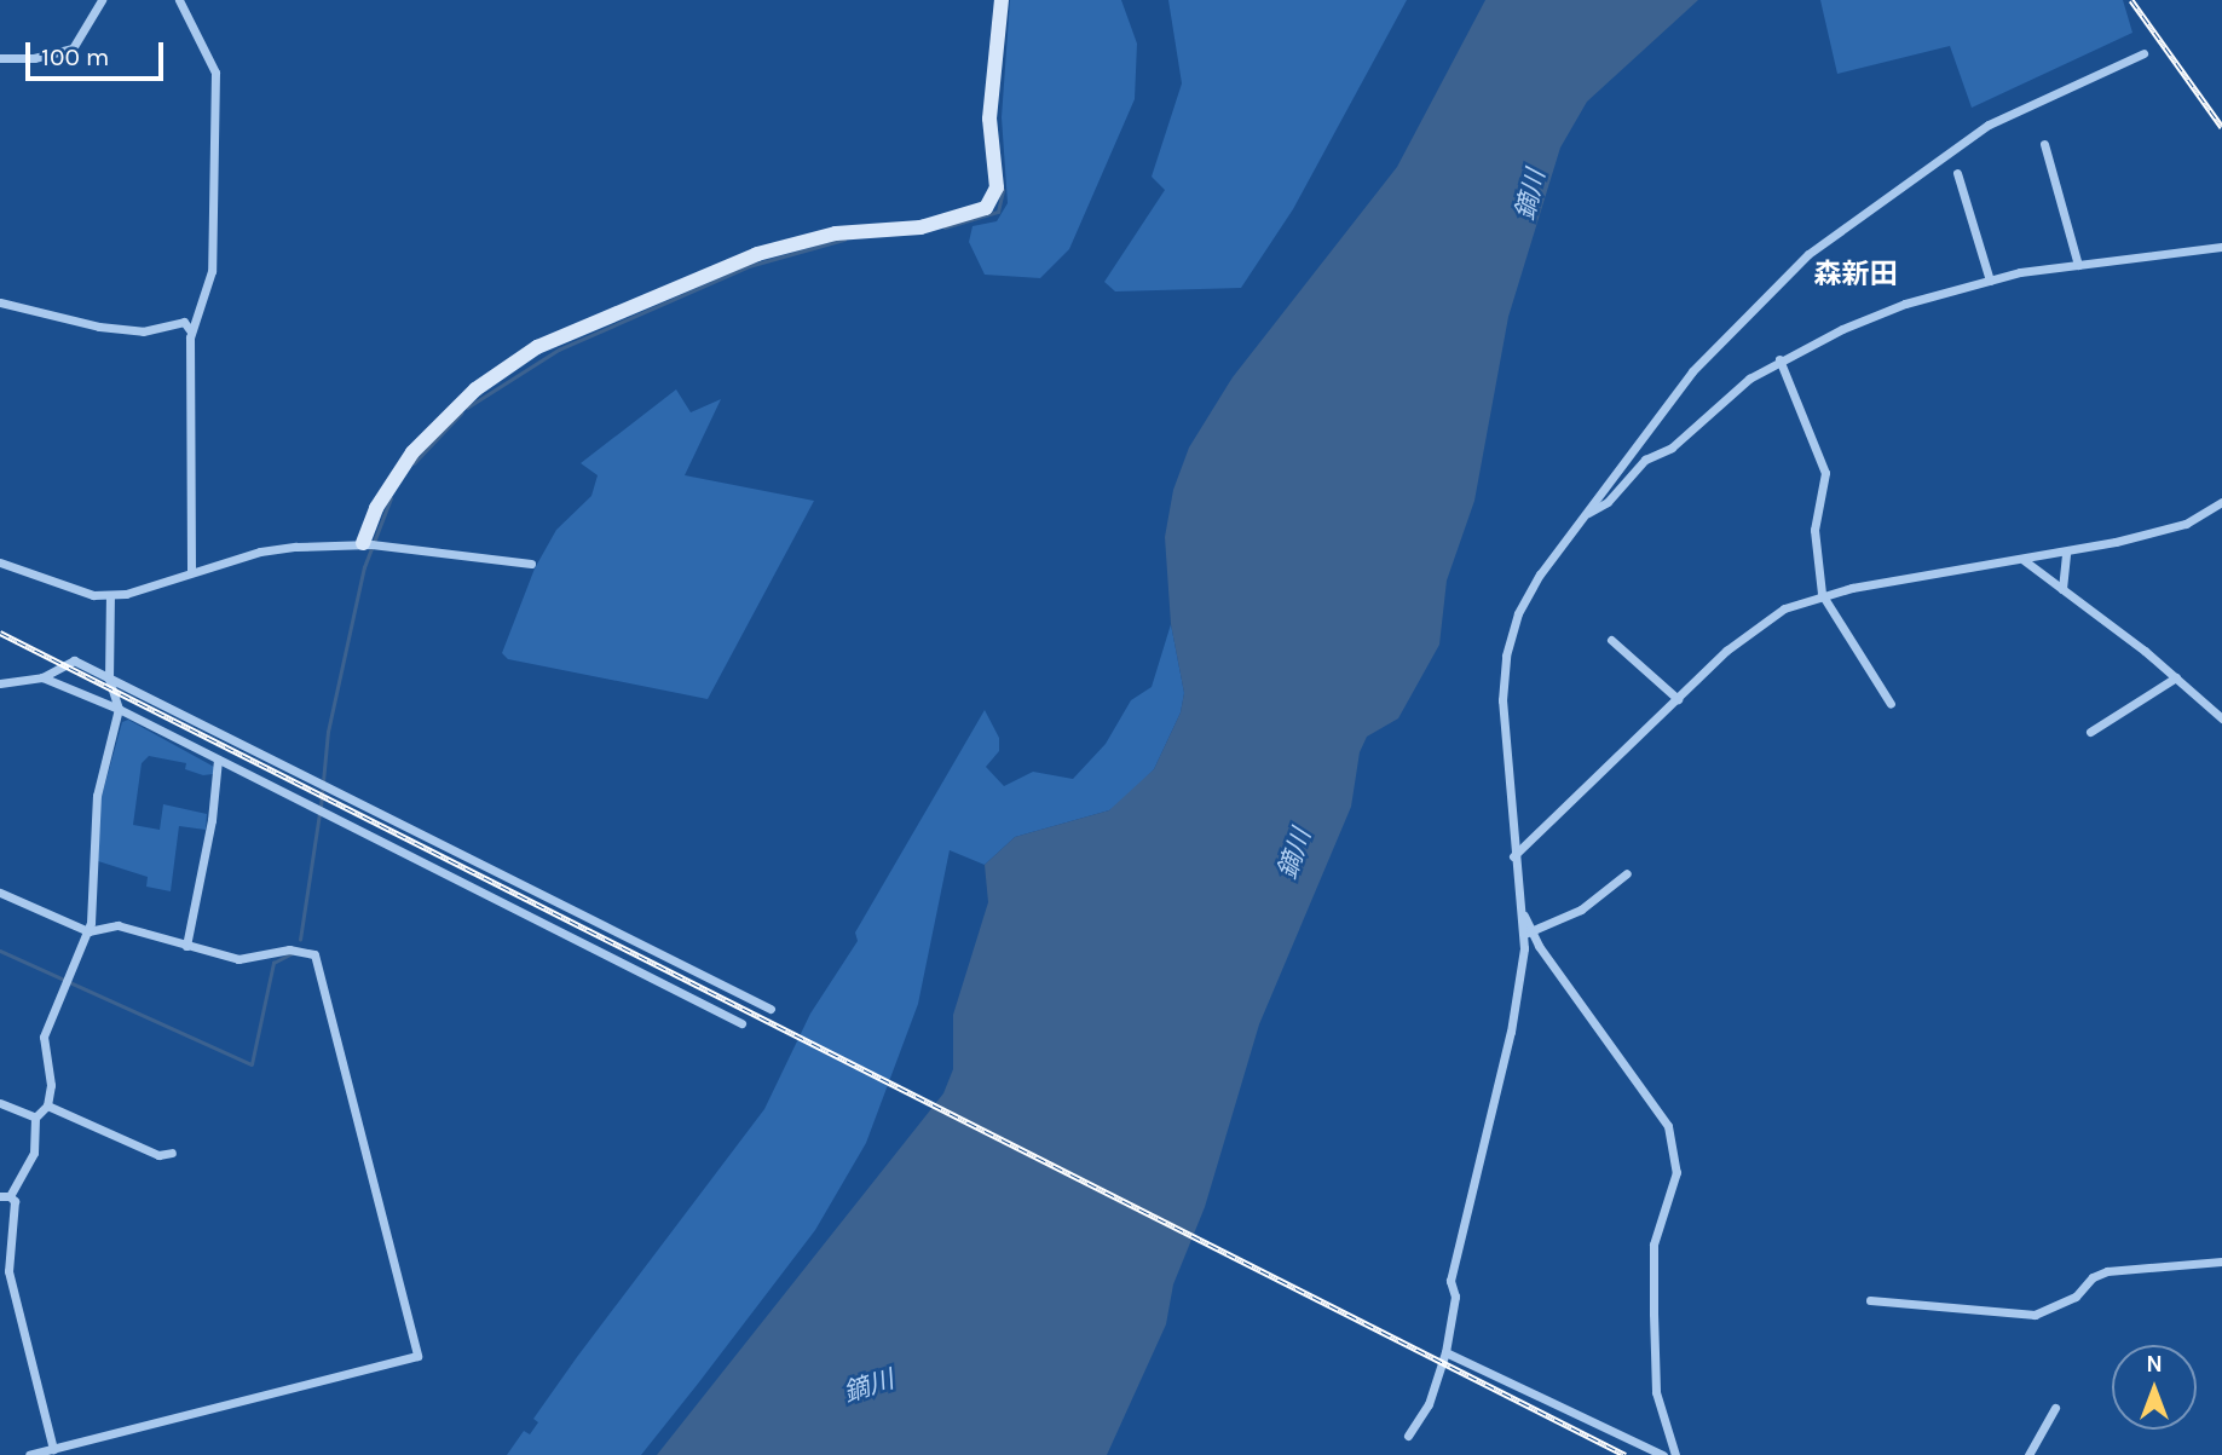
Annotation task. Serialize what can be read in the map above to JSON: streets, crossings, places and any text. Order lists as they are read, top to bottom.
{
  "districts": ["森新田"],
  "water": ["鏑川"],
  "scale_bar": "100 m",
  "north": "top"
}
